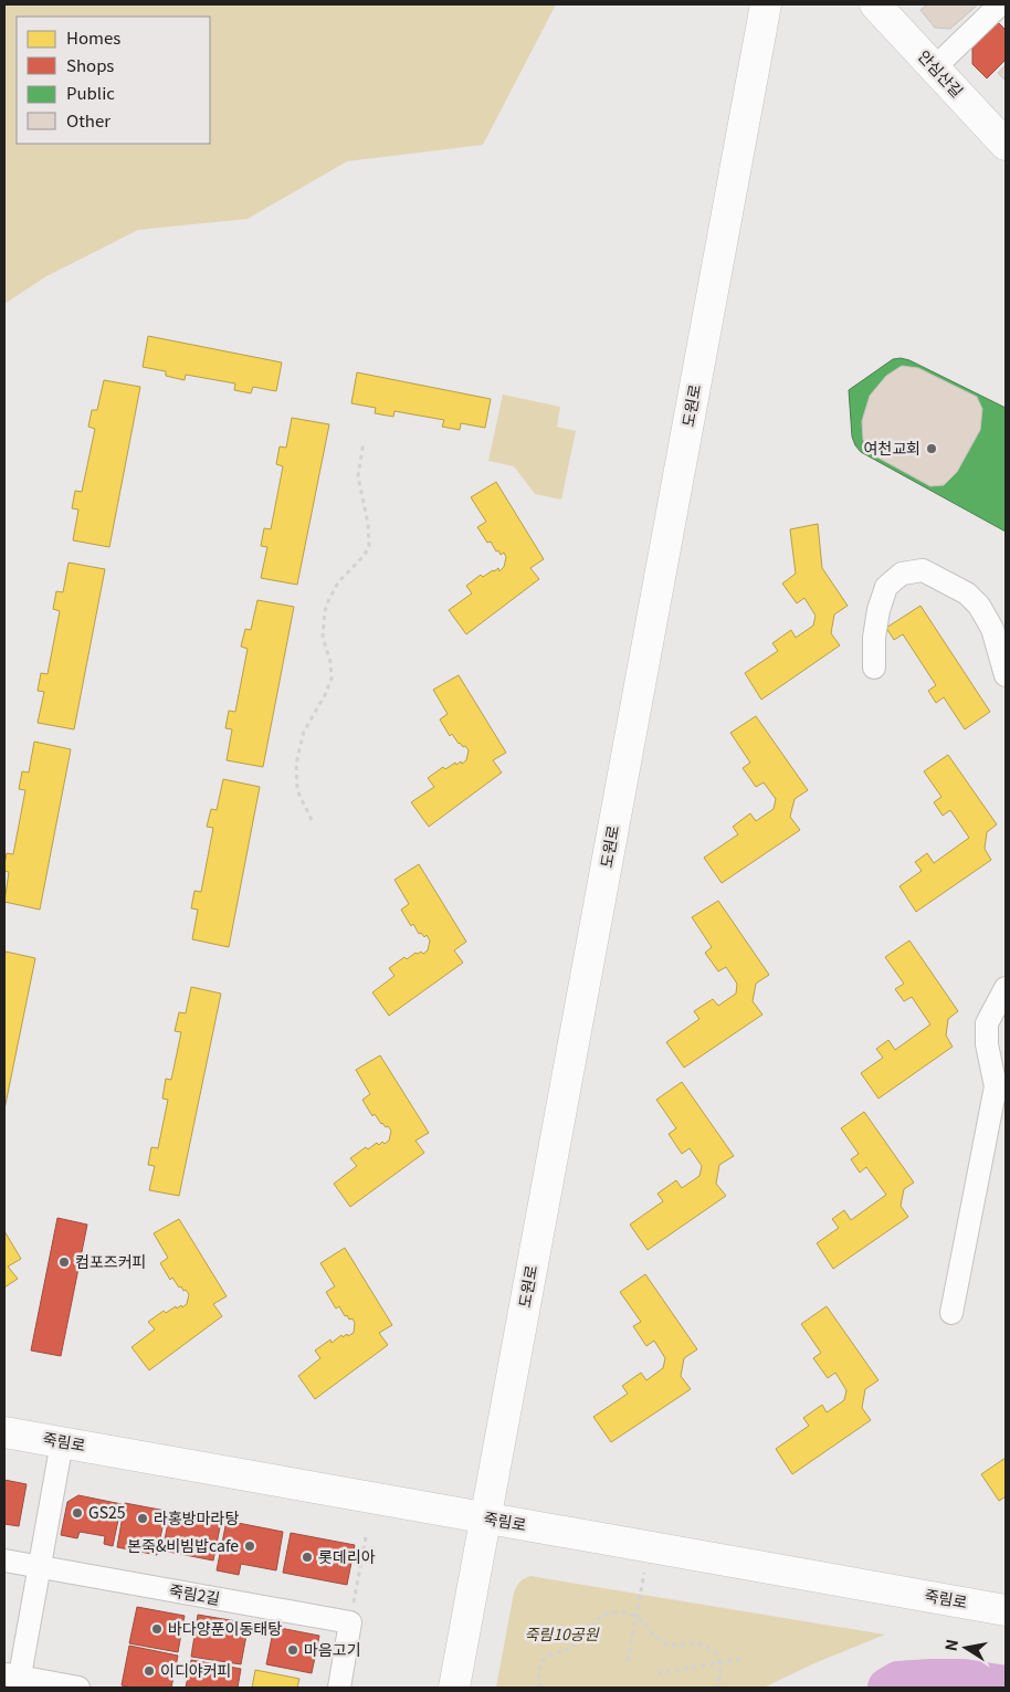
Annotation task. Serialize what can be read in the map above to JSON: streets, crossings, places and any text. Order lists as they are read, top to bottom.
{
  "streets": {
    "street": [
      "안심산길",
      "도원로",
      "죽림로",
      "죽림2길"
    ]
  },
  "crossings": [
    ["도원로", "죽림로"]
  ],
  "parks": ["죽림10공원"],
  "places": [
    "여천교회",
    "컴포즈커피",
    "GS25",
    "라홍방마라탕",
    "본죽&비빔밥cafe",
    "롯데리아",
    "바다양푼이동태탕",
    "마음고기",
    "이디야커피"
  ],
  "legend": [
    "Homes",
    "Shops",
    "Public",
    "Other"
  ],
  "north": "left"
}
